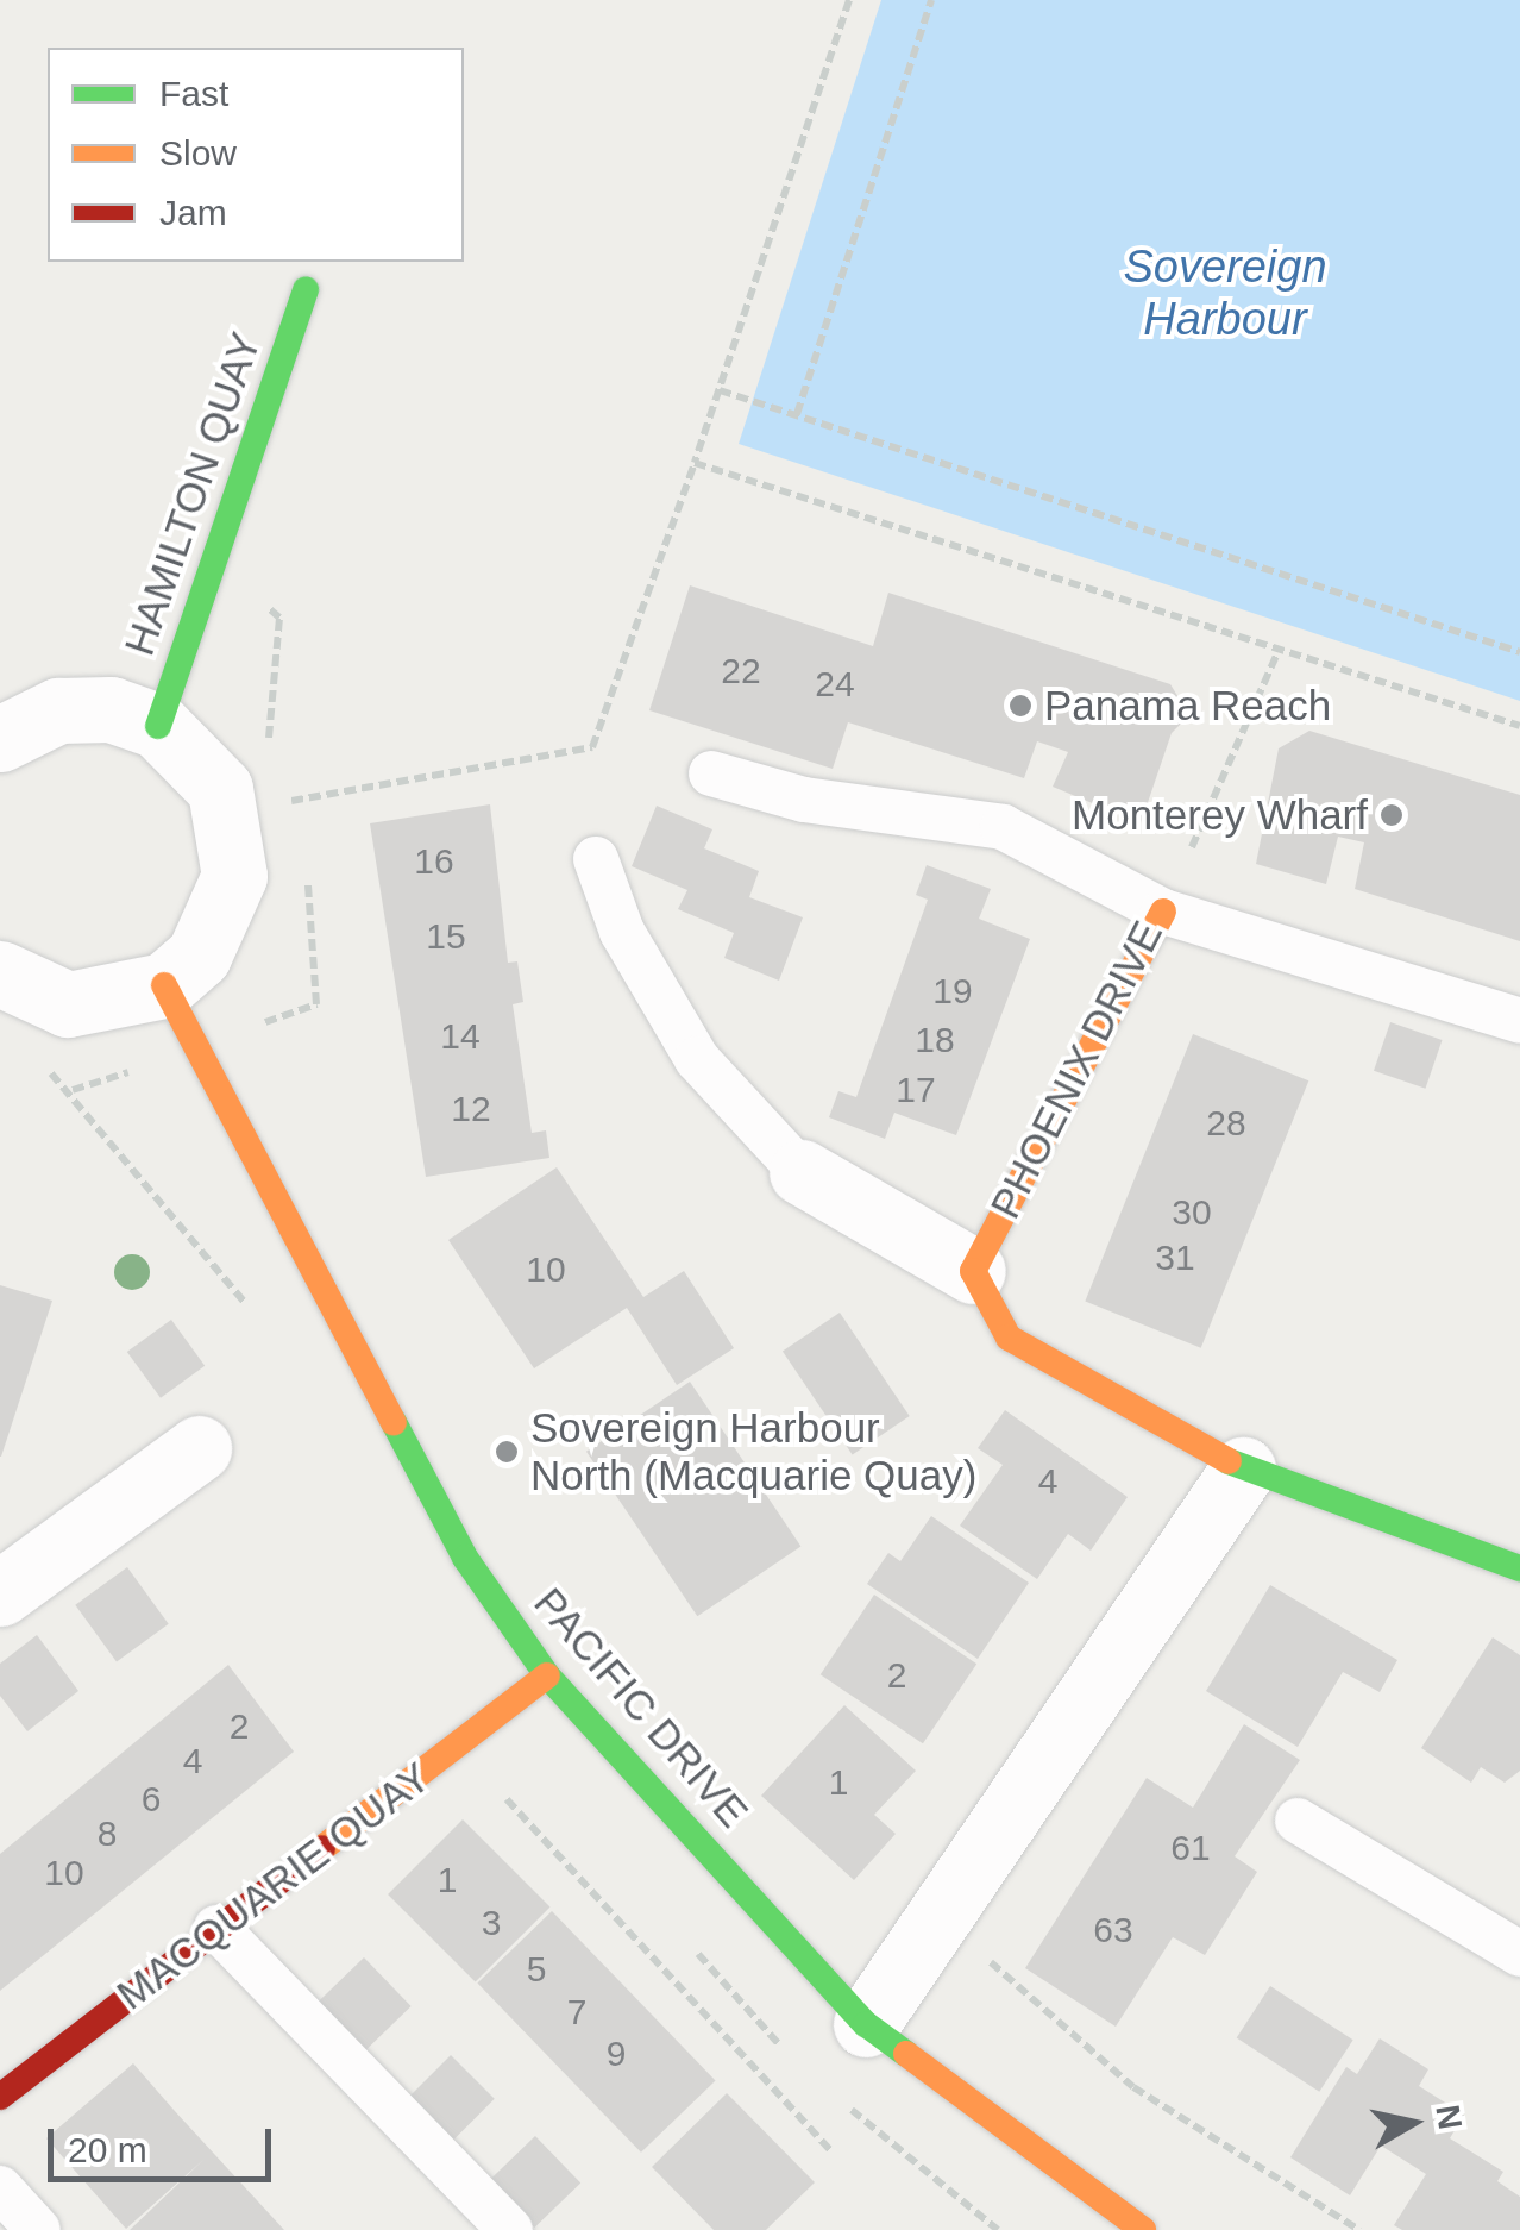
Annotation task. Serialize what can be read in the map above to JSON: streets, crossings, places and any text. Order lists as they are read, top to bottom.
{
  "streets": {
    "street": [
      "HAMILTON QUAY",
      "PHOENIX DRIVE",
      "PACIFIC DRIVE",
      "MACQUARIE QUAY"
    ]
  },
  "crossings": [
    ["PACIFIC DRIVE", "MACQUARIE QUAY"]
  ],
  "water": ["Sovereign Harbour"],
  "places": ["Panama Reach", "Monterey Wharf", "Sovereign Harbour North (Macquarie Quay)"],
  "house_numbers": [
    "22",
    "24",
    "16",
    "15",
    "19",
    "14",
    "18",
    "17",
    "12",
    "28",
    "30",
    "31",
    "10",
    "4",
    "2",
    "2",
    "4",
    "1",
    "6",
    "8",
    "61",
    "10",
    "1",
    "3",
    "63",
    "5",
    "7",
    "9"
  ],
  "legend": ["Fast", "Slow", "Jam"],
  "scale_bar": "20 m",
  "north": "right"
}
